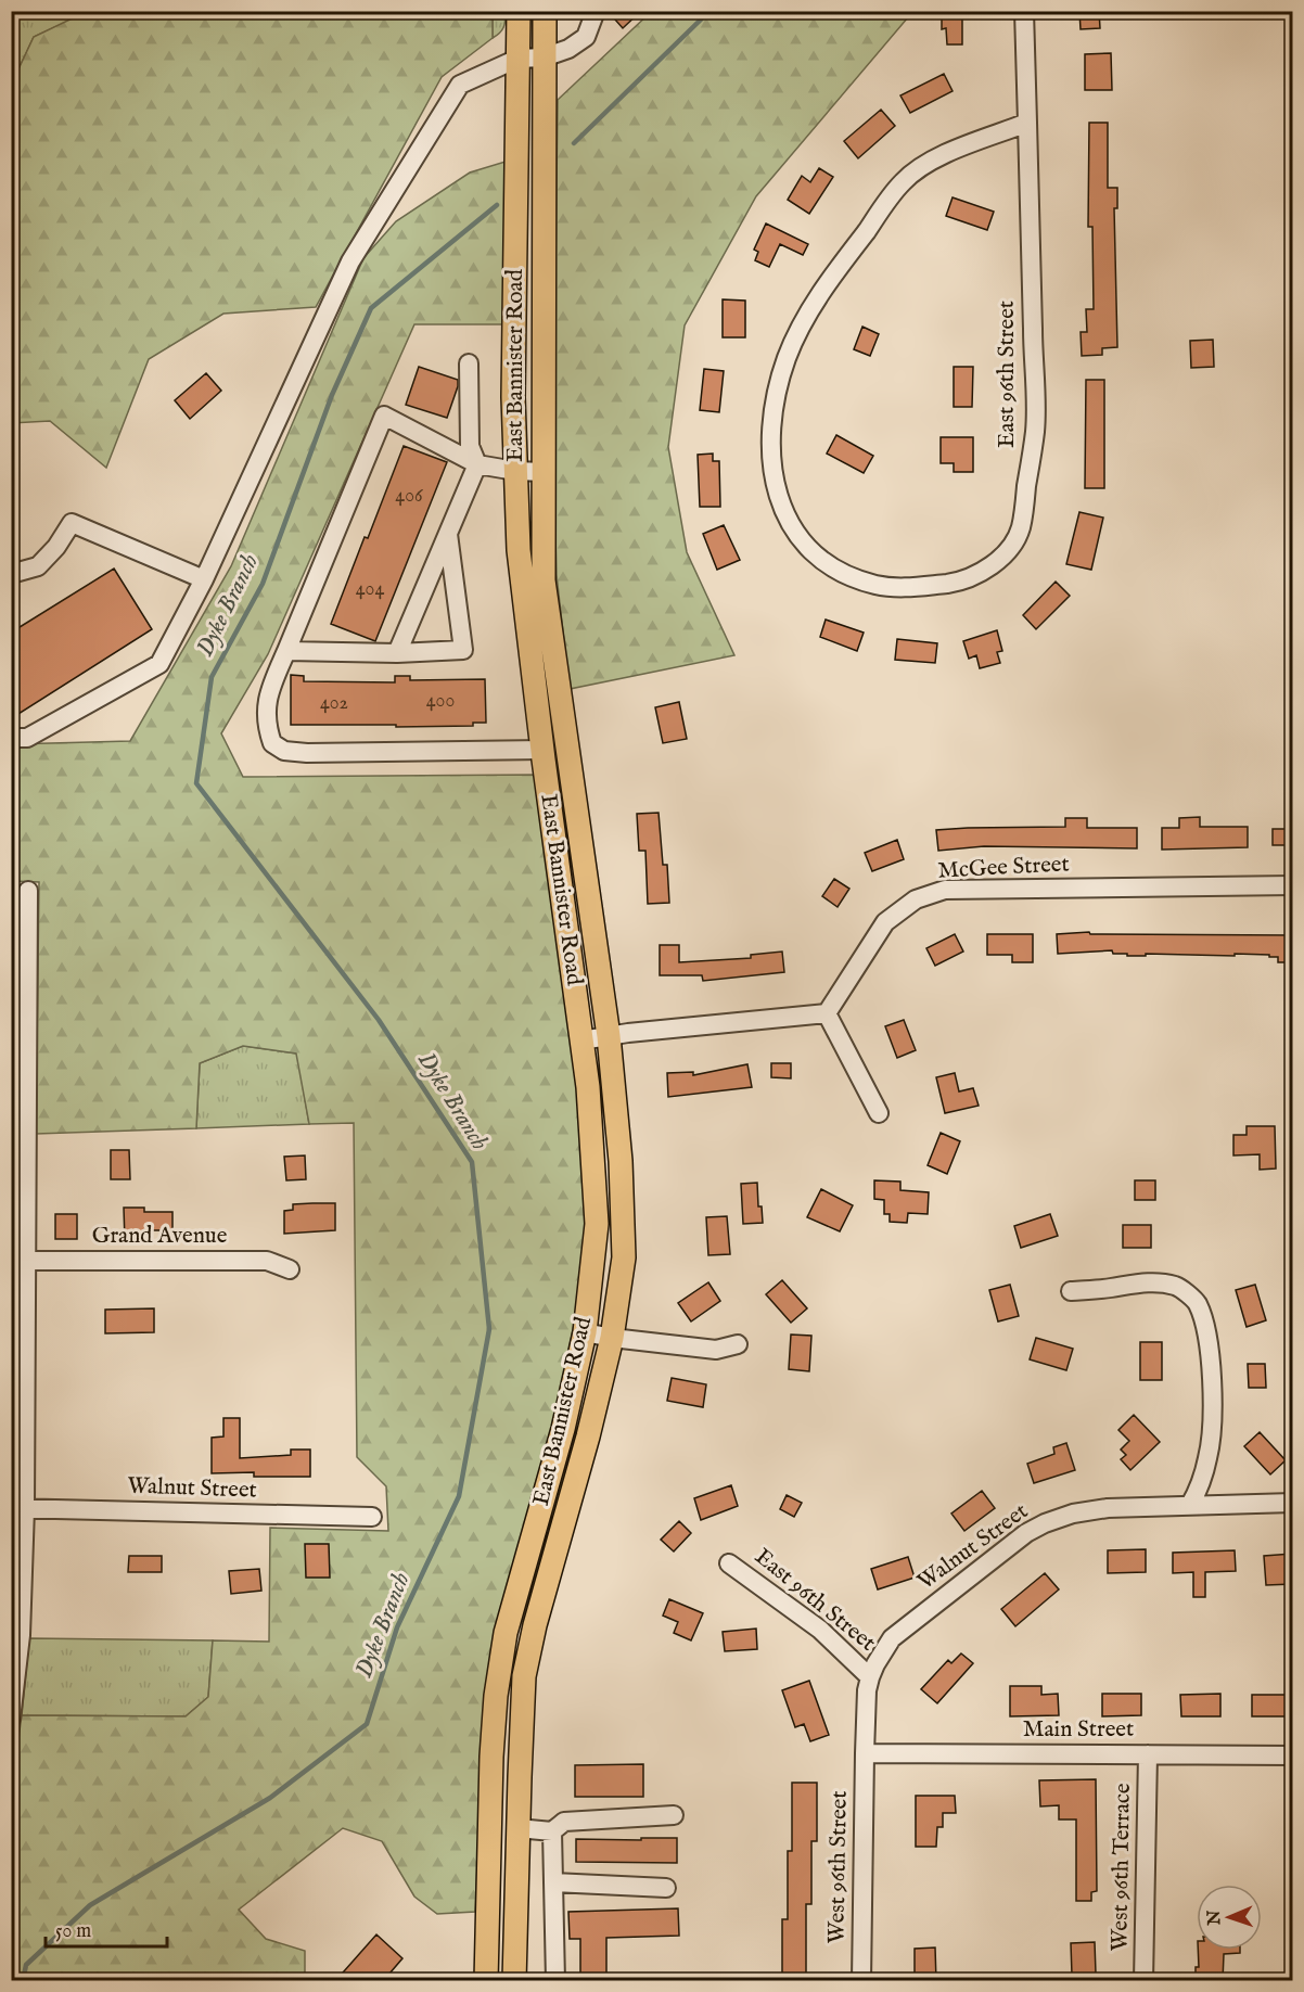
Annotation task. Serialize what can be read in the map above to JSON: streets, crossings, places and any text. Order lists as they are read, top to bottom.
{
  "streets": {
    "main road": ["East Bannister Road"],
    "street": [
      "East 96th Street",
      "McGee Street",
      "Grand Avenue",
      "Walnut Street",
      "Main Street",
      "West 96th Street",
      "West 96th Terrace"
    ]
  },
  "crossings": [
    ["East 96th Street", "Walnut Street"],
    ["East 96th Street", "Main Street"],
    ["East 96th Street", "West 96th Street"],
    ["Main Street", "West 96th Street"],
    ["Main Street", "West 96th Terrace"]
  ],
  "water": ["Dyke Branch"],
  "house_numbers": [
    "406",
    "404",
    "400",
    "402"
  ],
  "scale_bar": "50 m",
  "north": "left"
}
